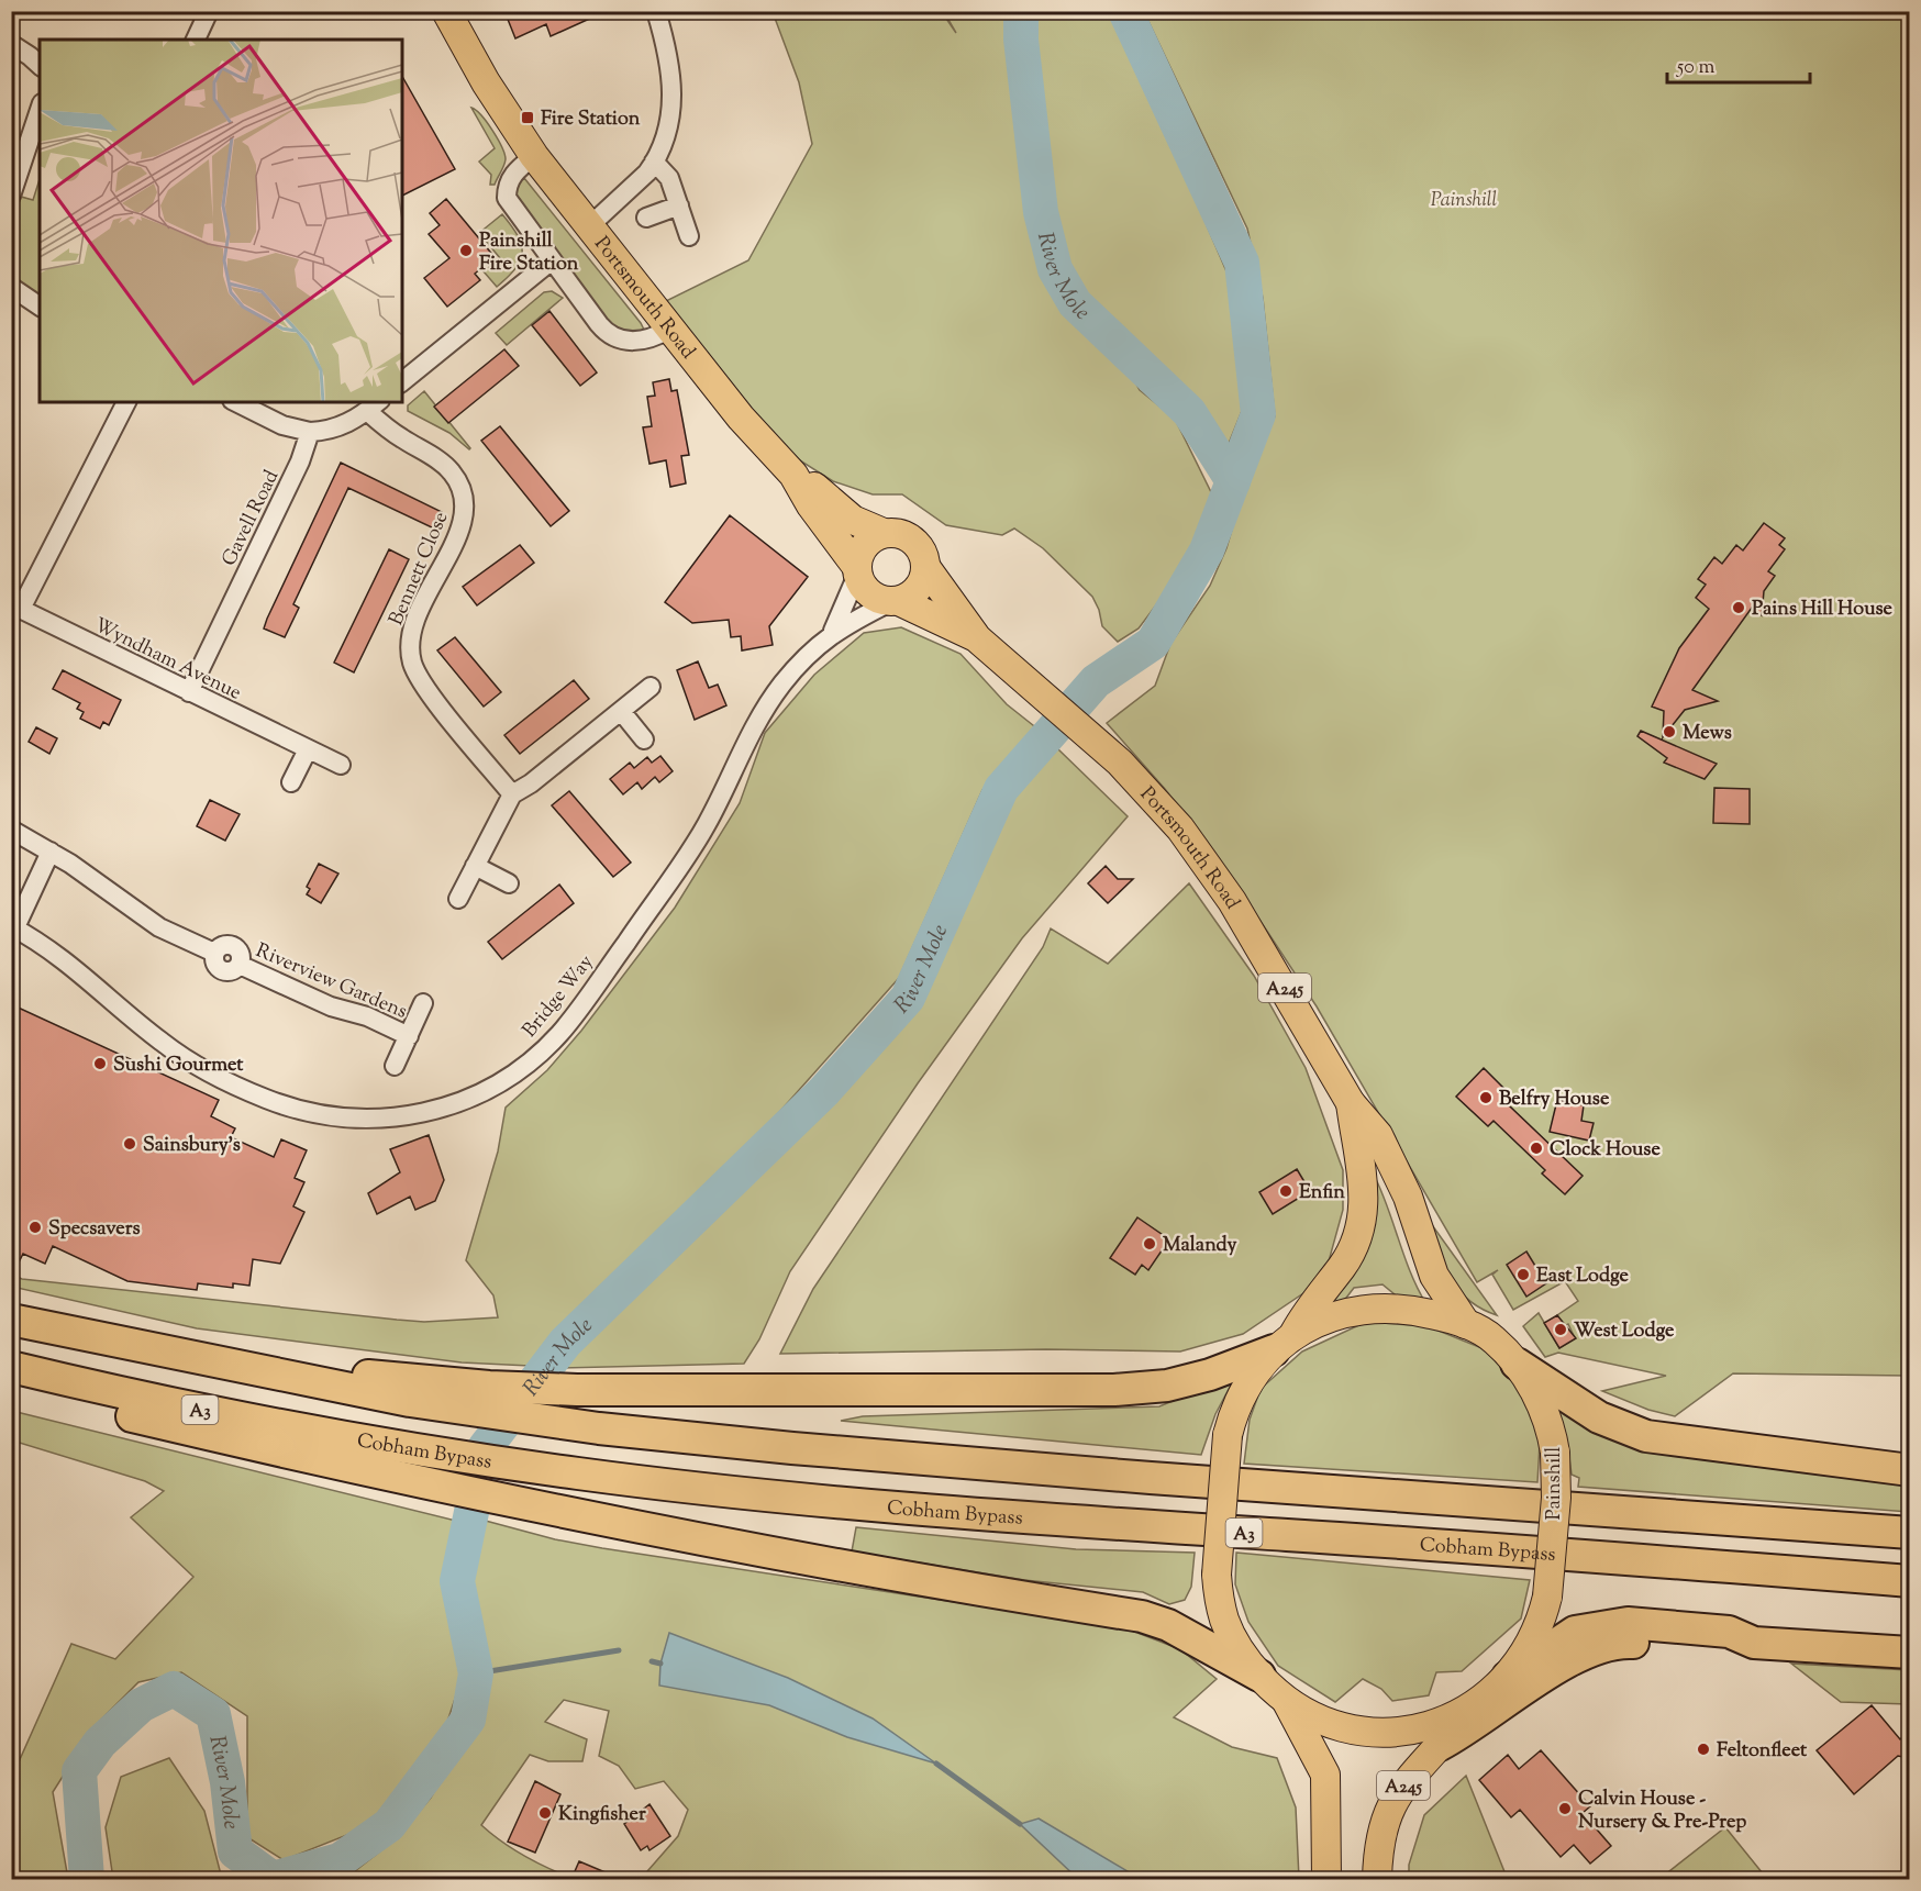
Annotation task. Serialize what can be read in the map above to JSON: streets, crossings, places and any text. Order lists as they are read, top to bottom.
{
  "streets": {
    "highway": ["A3", "Cobham Bypass"],
    "main road": ["Portsmouth Road", "A245", "Painshill"],
    "street": [
      "Gavell Road",
      "Bennett Close",
      "Wyndham Avenue",
      "Riverview Gardens",
      "Bridge Way"
    ]
  },
  "crossings": [
    ["Portsmouth Road", "Bridge Way"],
    ["Portsmouth Road", "Painshill"],
    ["Gavell Road", "Wyndham Avenue"],
    ["A245", "Painshill"]
  ],
  "water": ["River Mole"],
  "parks": ["Painshill"],
  "places": {
    "transit": ["Fire Station"],
    "other": [
      "Painshill Fire Station",
      "Pains Hill House",
      "Mews",
      "Sushi Gourmet",
      "Belfry House",
      "Sainsbury's",
      "Clock House",
      "Enfin",
      "Specsavers",
      "Malandy",
      "East Lodge",
      "West Lodge",
      "Feltonfleet",
      "Calvin House - Nursery & Pre-Prep",
      "Kingfisher"
    ]
  },
  "scale_bar": "50 m"
}
